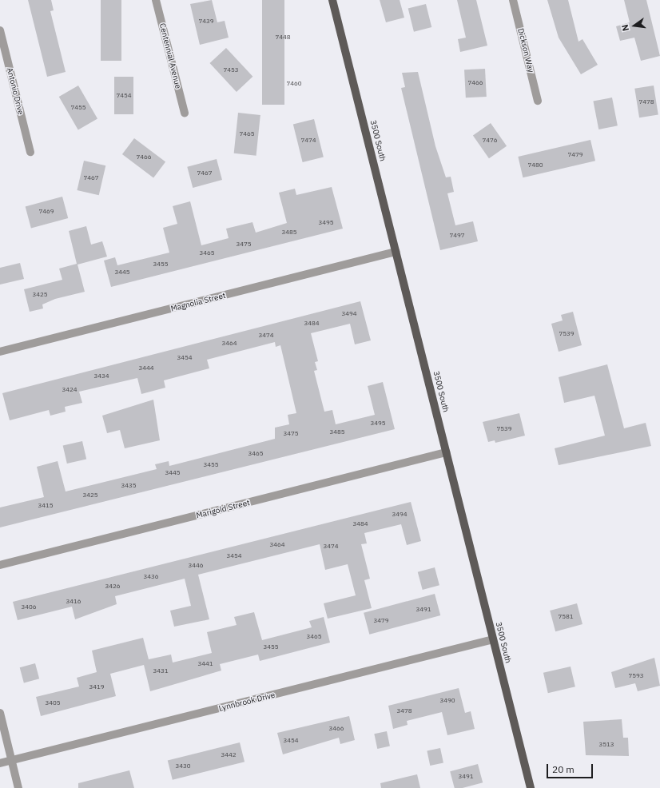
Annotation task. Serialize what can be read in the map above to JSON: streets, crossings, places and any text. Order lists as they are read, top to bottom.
{
  "streets": {
    "main road": ["3500 South"],
    "street": [
      "Dickson Way",
      "Centennial Avenue",
      "Antonio Drive",
      "Magnolia Street",
      "Marigold Street",
      "Lynnbrook Drive"
    ]
  },
  "crossings": [
    ["3500 South", "Magnolia Street"],
    ["3500 South", "Marigold Street"],
    ["3500 South", "Lynnbrook Drive"]
  ],
  "house_numbers": [
    "7439",
    "7448",
    "7453",
    "7466",
    "7460",
    "7454",
    "7478",
    "7455",
    "7465",
    "7474",
    "7476",
    "7479",
    "7466",
    "7480",
    "7467",
    "7467",
    "7469",
    "3495",
    "3485",
    "7497",
    "3475",
    "3465",
    "3455",
    "3445",
    "3425",
    "3494",
    "3484",
    "7539",
    "3474",
    "3464",
    "3454",
    "3444",
    "3434",
    "3424",
    "3495",
    "7539",
    "3485",
    "3475",
    "3465",
    "3455",
    "3445",
    "3435",
    "3425",
    "3415",
    "3494",
    "3484",
    "3464",
    "3474",
    "3454",
    "3446",
    "3436",
    "3426",
    "3416",
    "3406",
    "3491",
    "7581",
    "3479",
    "3465",
    "3455",
    "3441",
    "3431",
    "7593",
    "3419",
    "3490",
    "3405",
    "3478",
    "3466",
    "3454",
    "3513",
    "3442",
    "3430",
    "3491"
  ],
  "scale_bar": "20 m",
  "north": "left"
}
